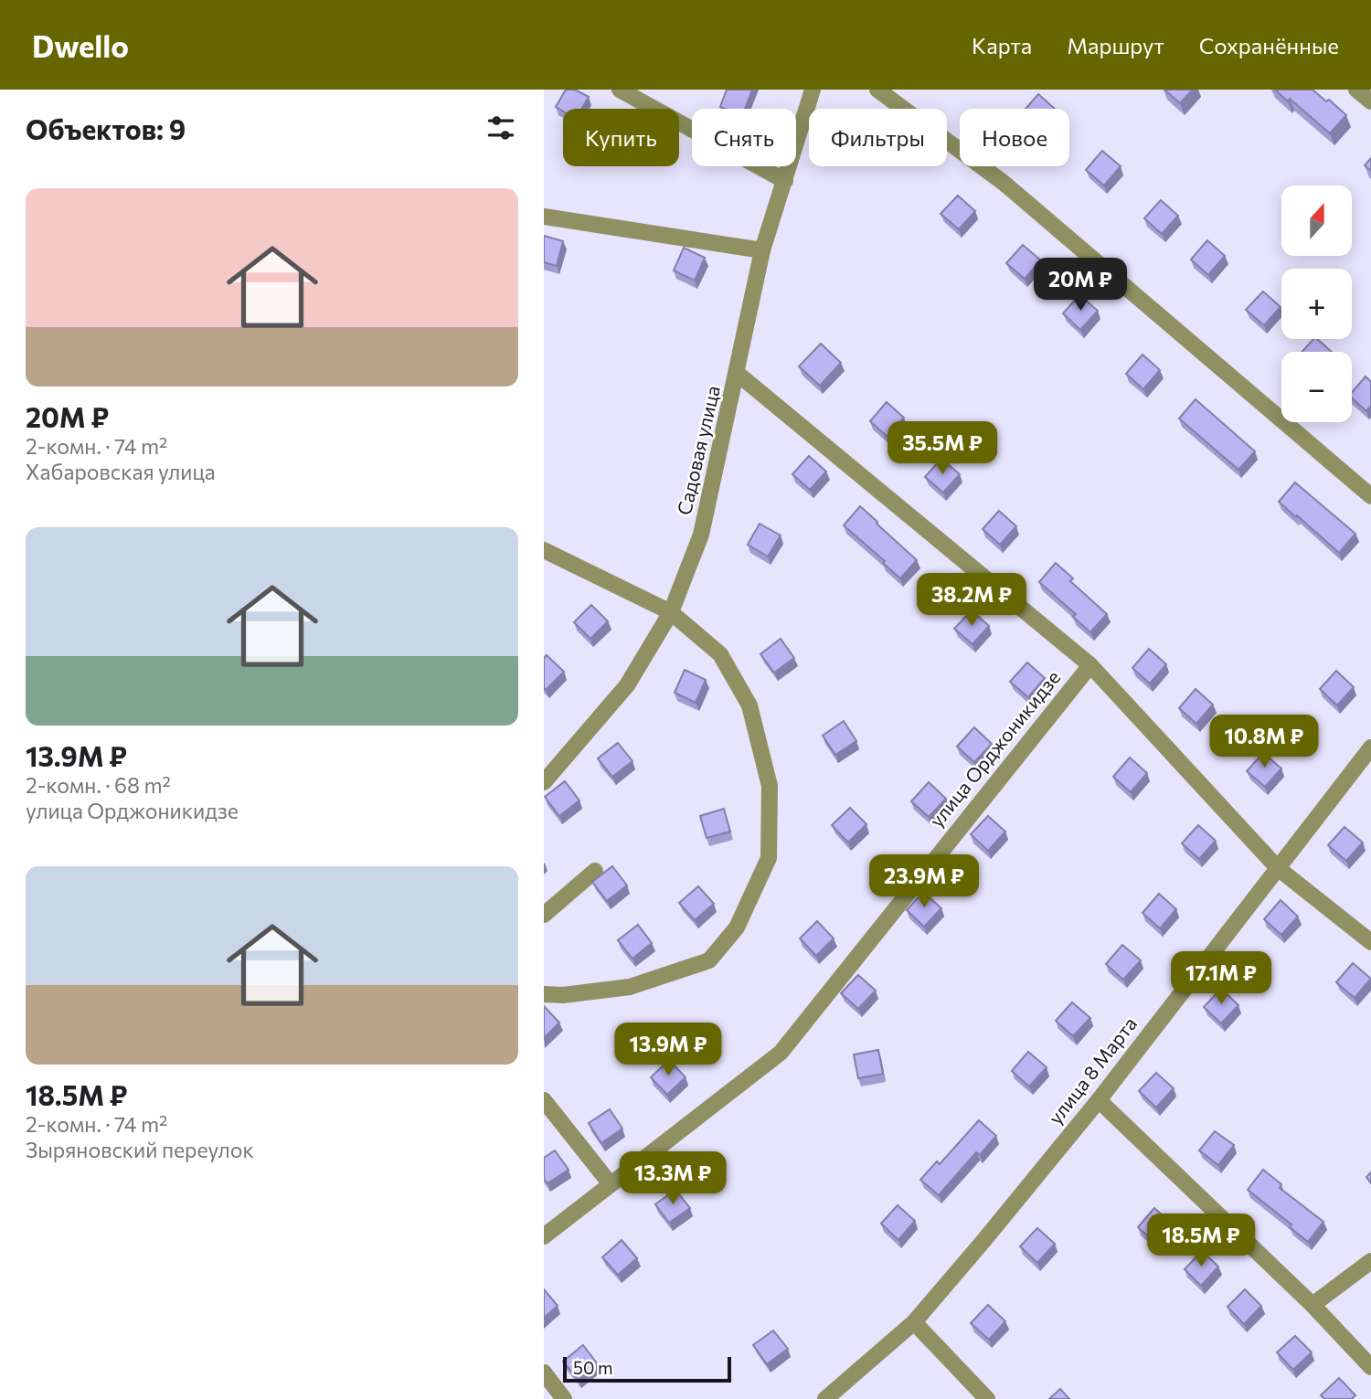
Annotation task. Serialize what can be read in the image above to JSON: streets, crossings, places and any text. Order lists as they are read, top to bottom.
{
  "streets": {
    "street": ["Садовая улица", "улица Орджоникидзе", "улица 8 Марта"]
  },
  "scale_bar": "50 m",
  "north": "top",
  "page": {
    "header": "Dwello",
    "nav": ["Карта", "Маршрут", "Сохранённые"],
    "heading": "Объектов: 9",
    "chip": [
      "Купить",
      "Снять",
      "Фильтры",
      "Новое"
    ],
    "list": [
      {
        "name": "20M ₽",
        "note": "2-комн. · 74 m² · Хабаровская улица"
      },
      {
        "name": "13.9M ₽",
        "note": "2-комн. · 68 m² · улица Орджоникидзе"
      },
      {
        "name": "18.5M ₽",
        "note": "2-комн. · 74 m² · Зыряновский переулок"
      }
    ],
    "map_buttons": ["+", "−"],
    "price": [
      "20M ₽",
      "35.5M ₽",
      "38.2M ₽",
      "10.8M ₽",
      "23.9M ₽",
      "17.1M ₽",
      "13.9M ₽",
      "13.3M ₽",
      "18.5M ₽"
    ],
    "scale": "50 m"
  }
}
